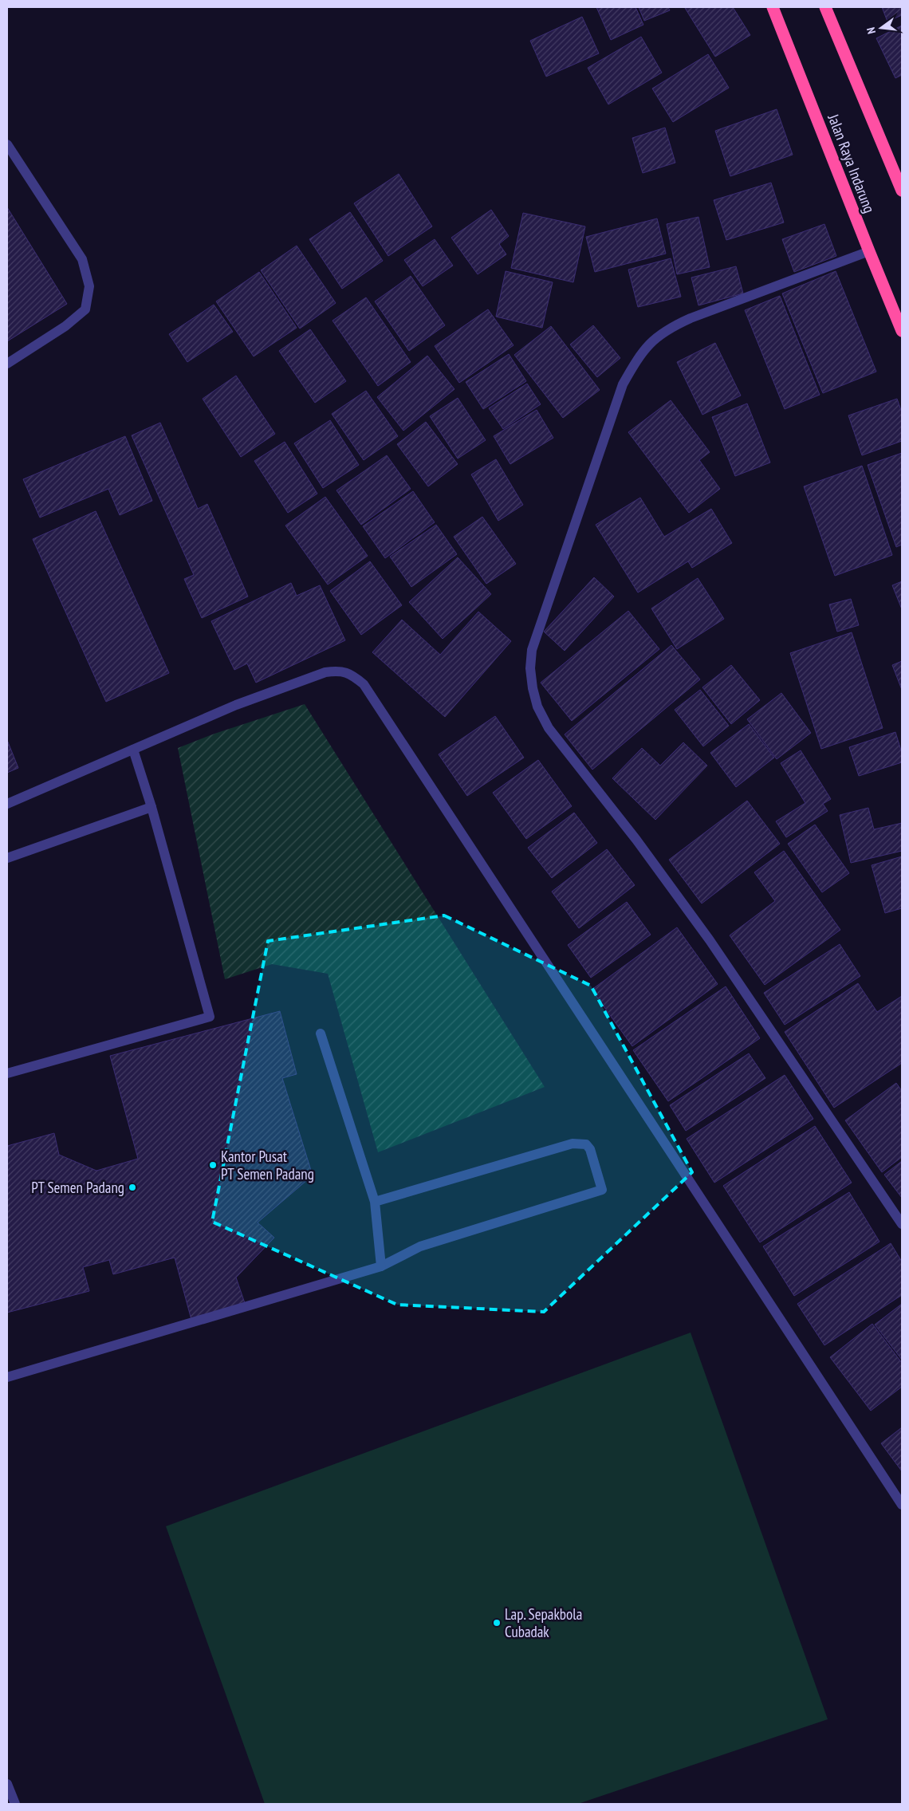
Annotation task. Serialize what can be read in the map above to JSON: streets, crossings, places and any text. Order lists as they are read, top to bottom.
{
  "streets": {
    "highway": ["Jalan Raya Indarung"]
  },
  "places": ["Kantor Pusat PT Semen Padang", "PT Semen Padang", "Lap. Sepakbola Cubadak"],
  "north": "left"
}
